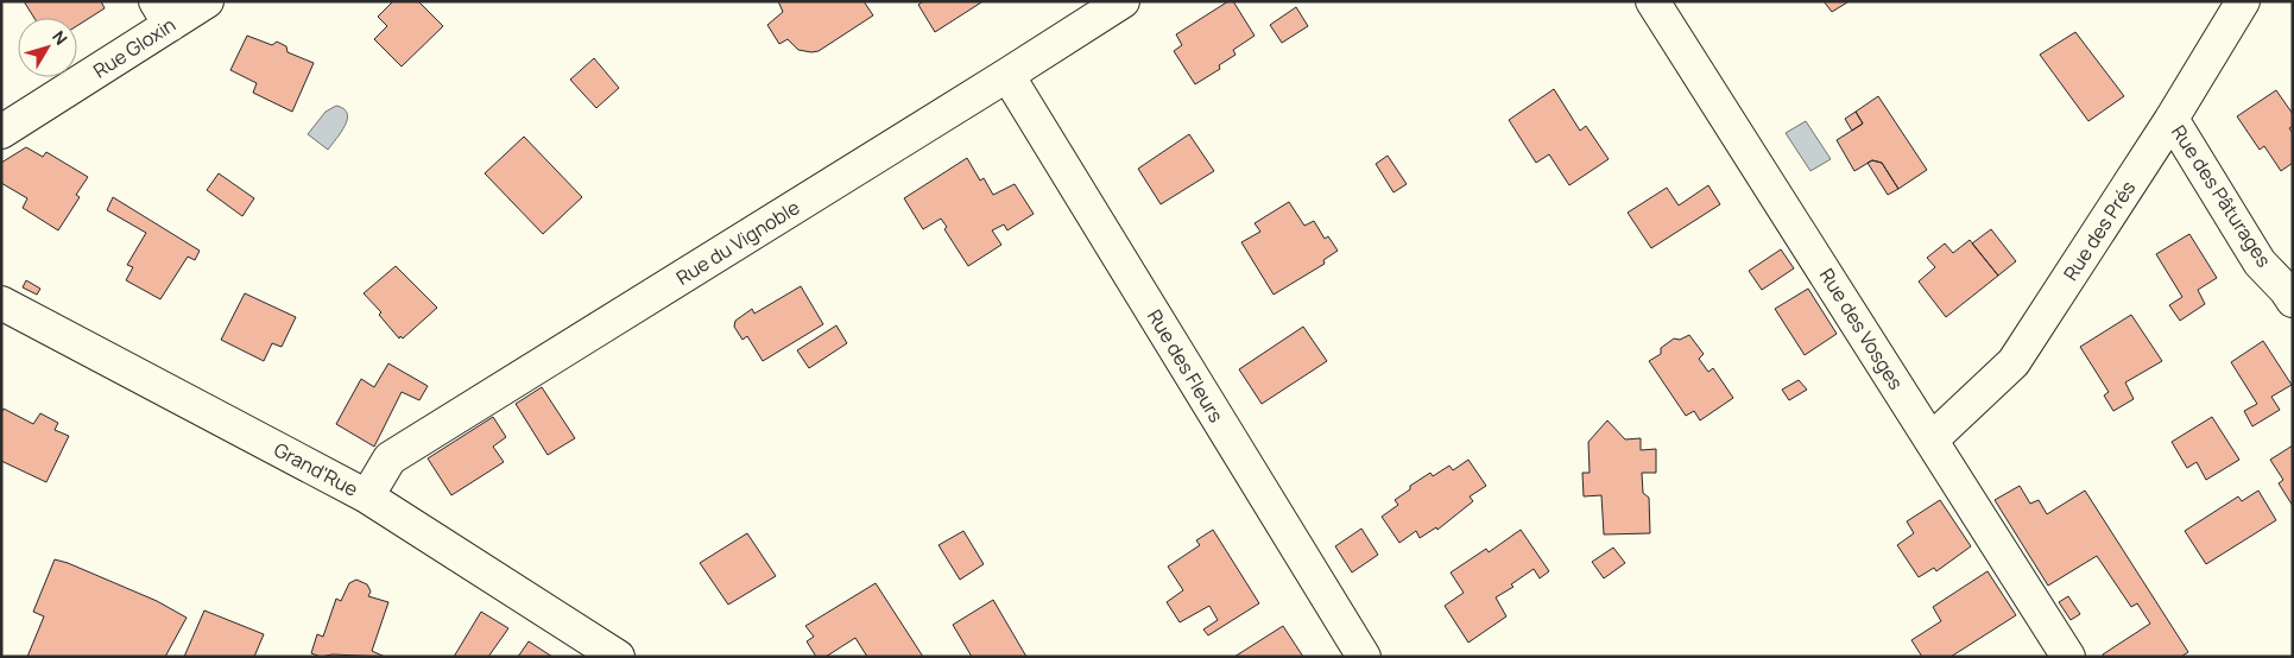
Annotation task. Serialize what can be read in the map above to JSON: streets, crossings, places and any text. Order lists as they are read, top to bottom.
{
  "streets": {
    "street": [
      "Rue Gloxin",
      "Rue des Pâturages",
      "Rue des Prés",
      "Rue du Vignoble",
      "Rue des Vosges",
      "Rue des Fleurs",
      "Grand'Rue"
    ]
  },
  "crossings": [
    ["Rue des Pâturages", "Rue des Prés"],
    ["Rue des Prés", "Rue des Vosges"],
    ["Rue du Vignoble", "Rue des Fleurs"],
    ["Rue du Vignoble", "Grand'Rue"]
  ],
  "north": "top right"
}
